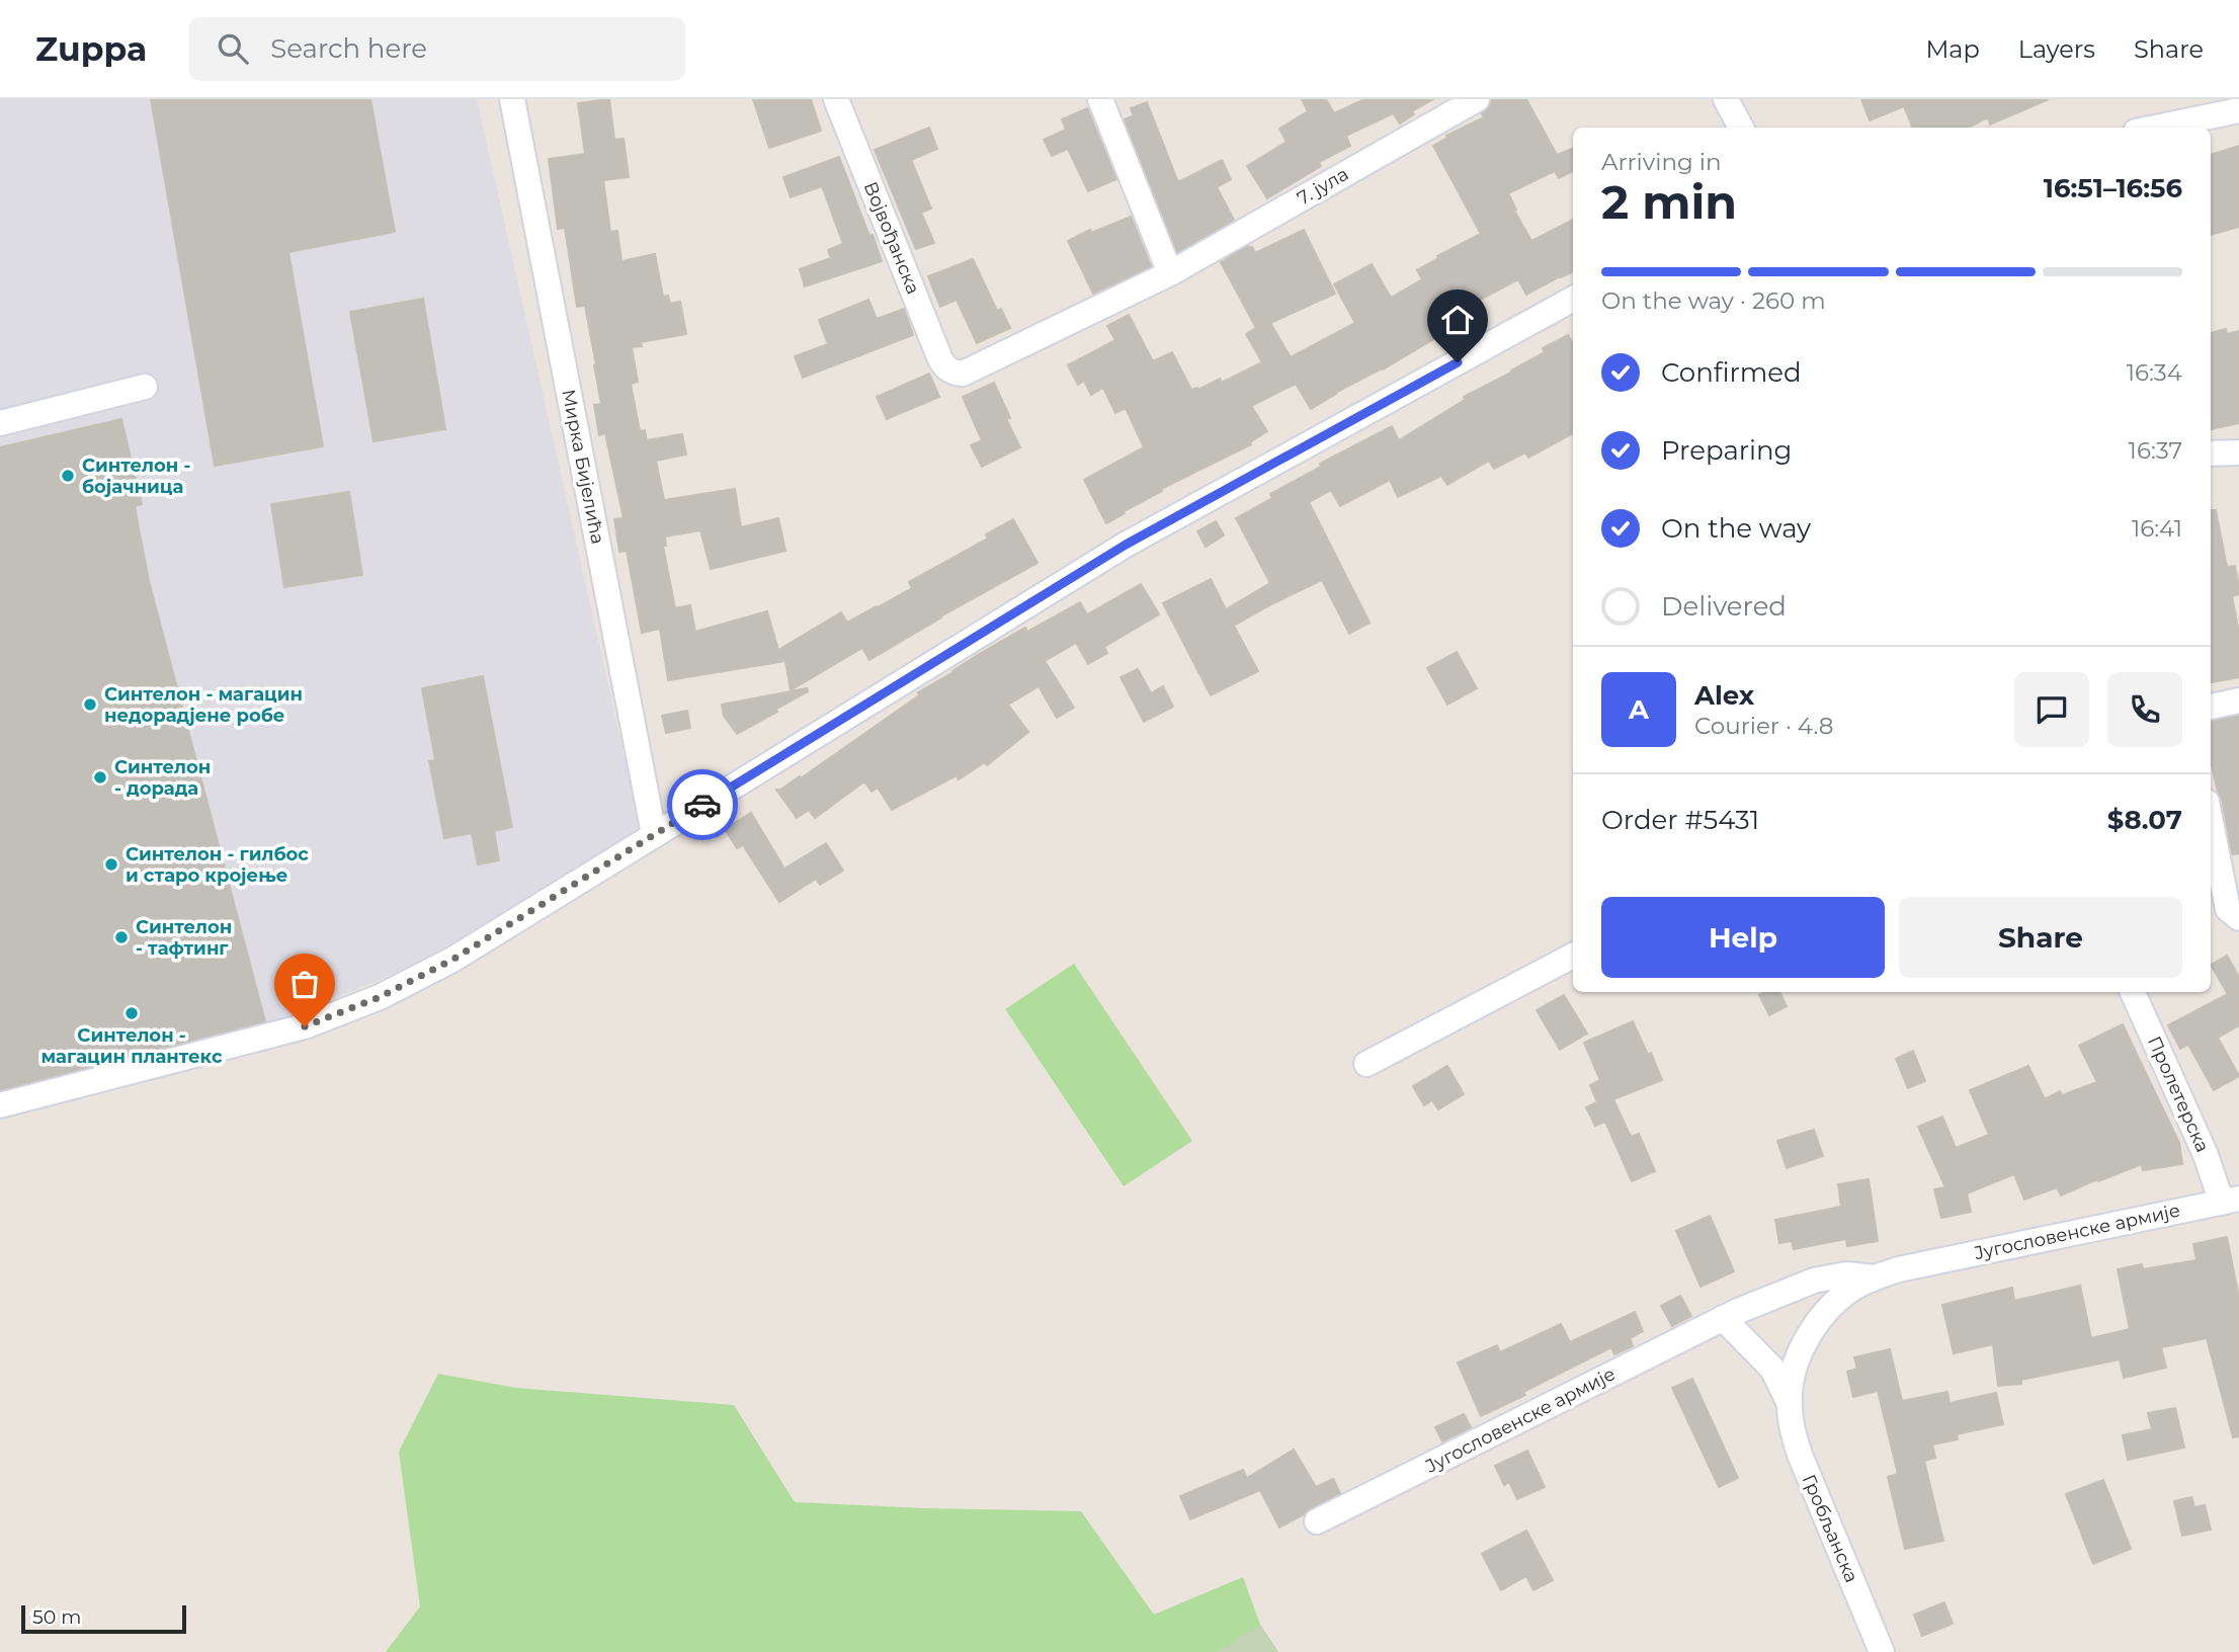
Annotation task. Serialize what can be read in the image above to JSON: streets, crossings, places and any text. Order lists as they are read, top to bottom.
{
  "streets": {
    "street": [
      "7. јула",
      "Војвођанска",
      "Мирка Бијелића",
      "Пролетерска",
      "Југословенске армије",
      "Гробљанска"
    ]
  },
  "crossings": [
    ["7. јула", "Војвођанска"],
    ["Пролетерска", "Југословенске армије"],
    ["Југословенске армије", "Гробљанска"]
  ],
  "places": [
    "Синтелон - бојачница",
    "Синтелон - магацин недорадјене робе",
    "Синтелон - дорада",
    "Синтелон - гилбос и старо кројење",
    "Синтелон - тафтинг",
    "Синтелон - магацин плантекс"
  ],
  "scale_bar": "50 m",
  "page": {
    "header": "Zuppa",
    "search": "Search here",
    "nav": ["Map", "Layers", "Share"],
    "heading": ["2 min", "Arriving in", "16:51–16:56"],
    "panel": [
      "Alex",
      "Courier · 4.8",
      "Order #5431",
      "$8.07"
    ],
    "bar": "On the way · 260 m",
    "list": [
      ["Confirmed", "16:34"],
      ["Preparing", "16:37"],
      ["On the way", "16:41"],
      "Delivered"
    ],
    "round": "A",
    "buttons": ["Help", "Share"],
    "scale": "50 m"
  }
}
